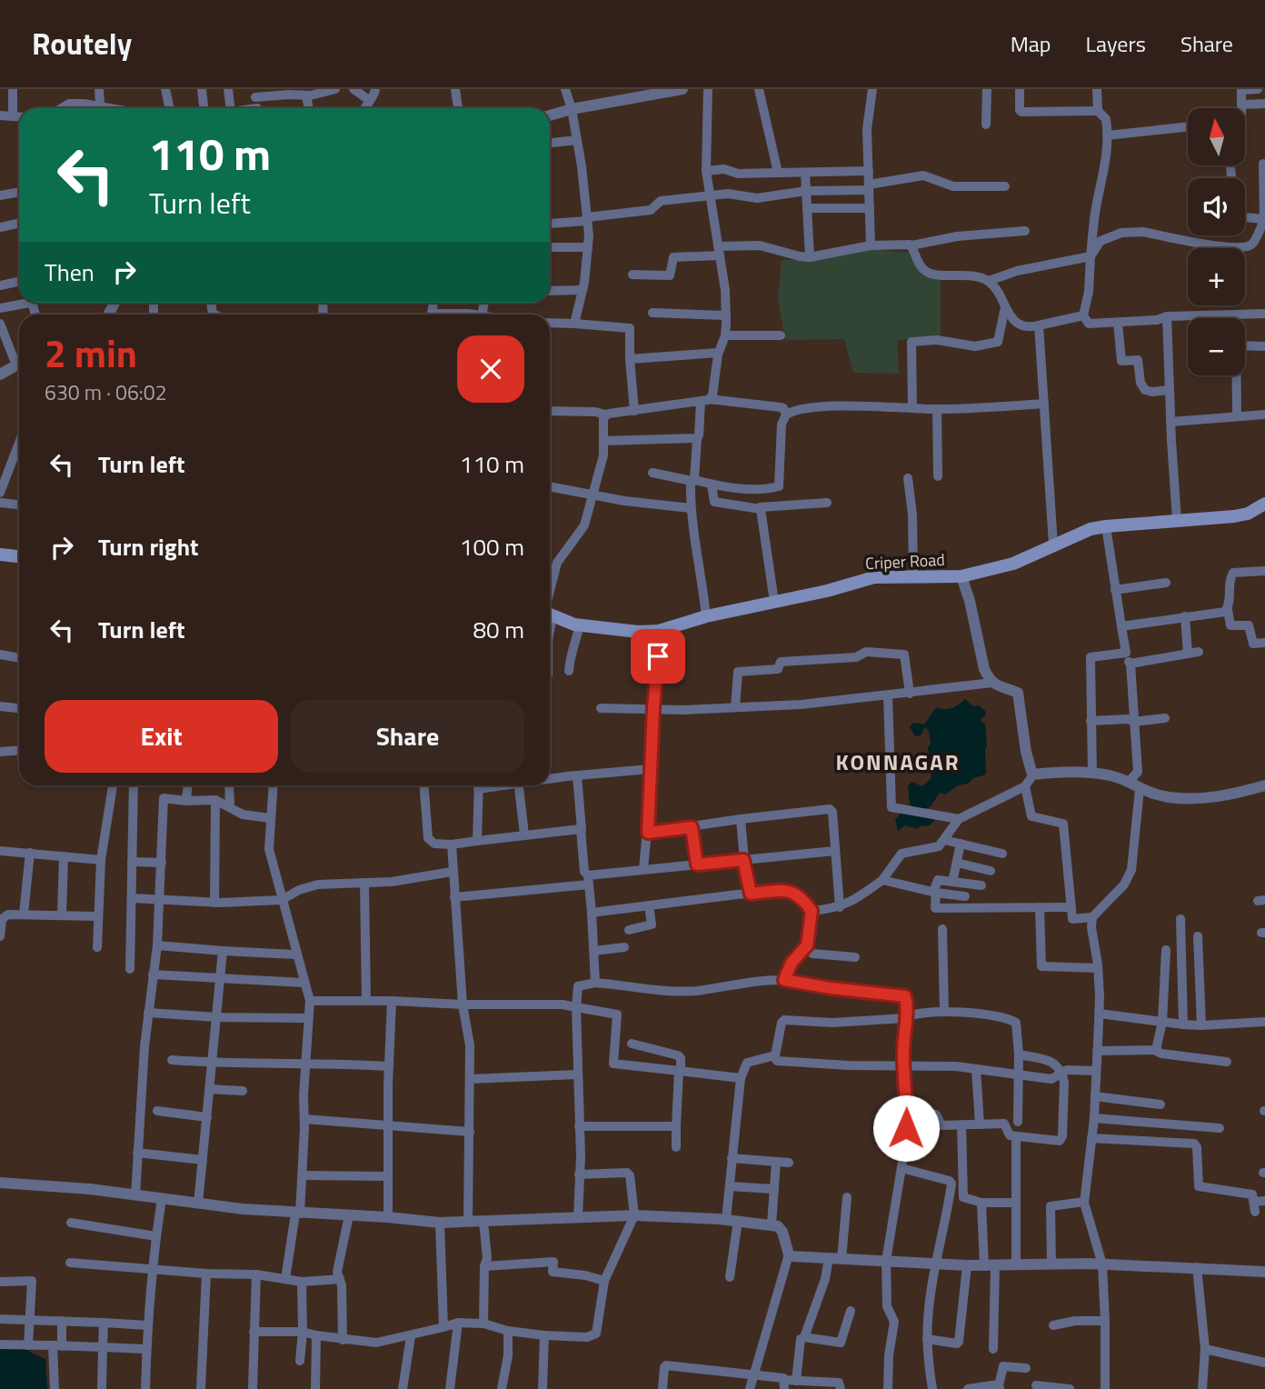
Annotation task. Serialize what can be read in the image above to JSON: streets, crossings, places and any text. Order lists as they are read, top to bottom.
{
  "streets": {
    "main road": ["Criper Road"]
  },
  "districts": ["KONNAGAR"],
  "north": "top",
  "page": {
    "header": "Routely",
    "nav": ["Map", "Layers", "Share"],
    "map_buttons": ["+", "−"],
    "turn": ["110 m", "Turn left"],
    "then": "Then",
    "heading": ["2 min", "630 m · 06:02"],
    "list": [
      {
        "name": "Turn left",
        "value": "110 m"
      },
      {
        "name": "Turn right",
        "value": "100 m"
      },
      {
        "name": "Turn left",
        "value": "80 m"
      }
    ],
    "buttons": ["Exit", "Share"]
  }
}
